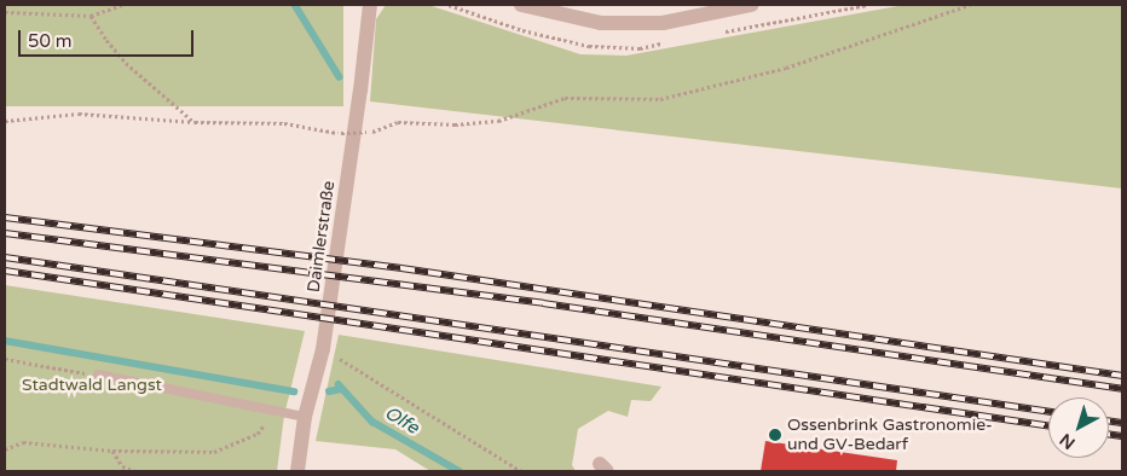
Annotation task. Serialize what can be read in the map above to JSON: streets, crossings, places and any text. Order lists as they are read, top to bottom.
{
  "streets": {
    "street": ["Daimlerstraße"]
  },
  "water": ["Olfe"],
  "parks": ["Stadtwald Langst"],
  "places": ["Ossenbrink Gastronomie- und GV-Bedarf"],
  "scale_bar": "50 m",
  "north": "bottom left"
}
